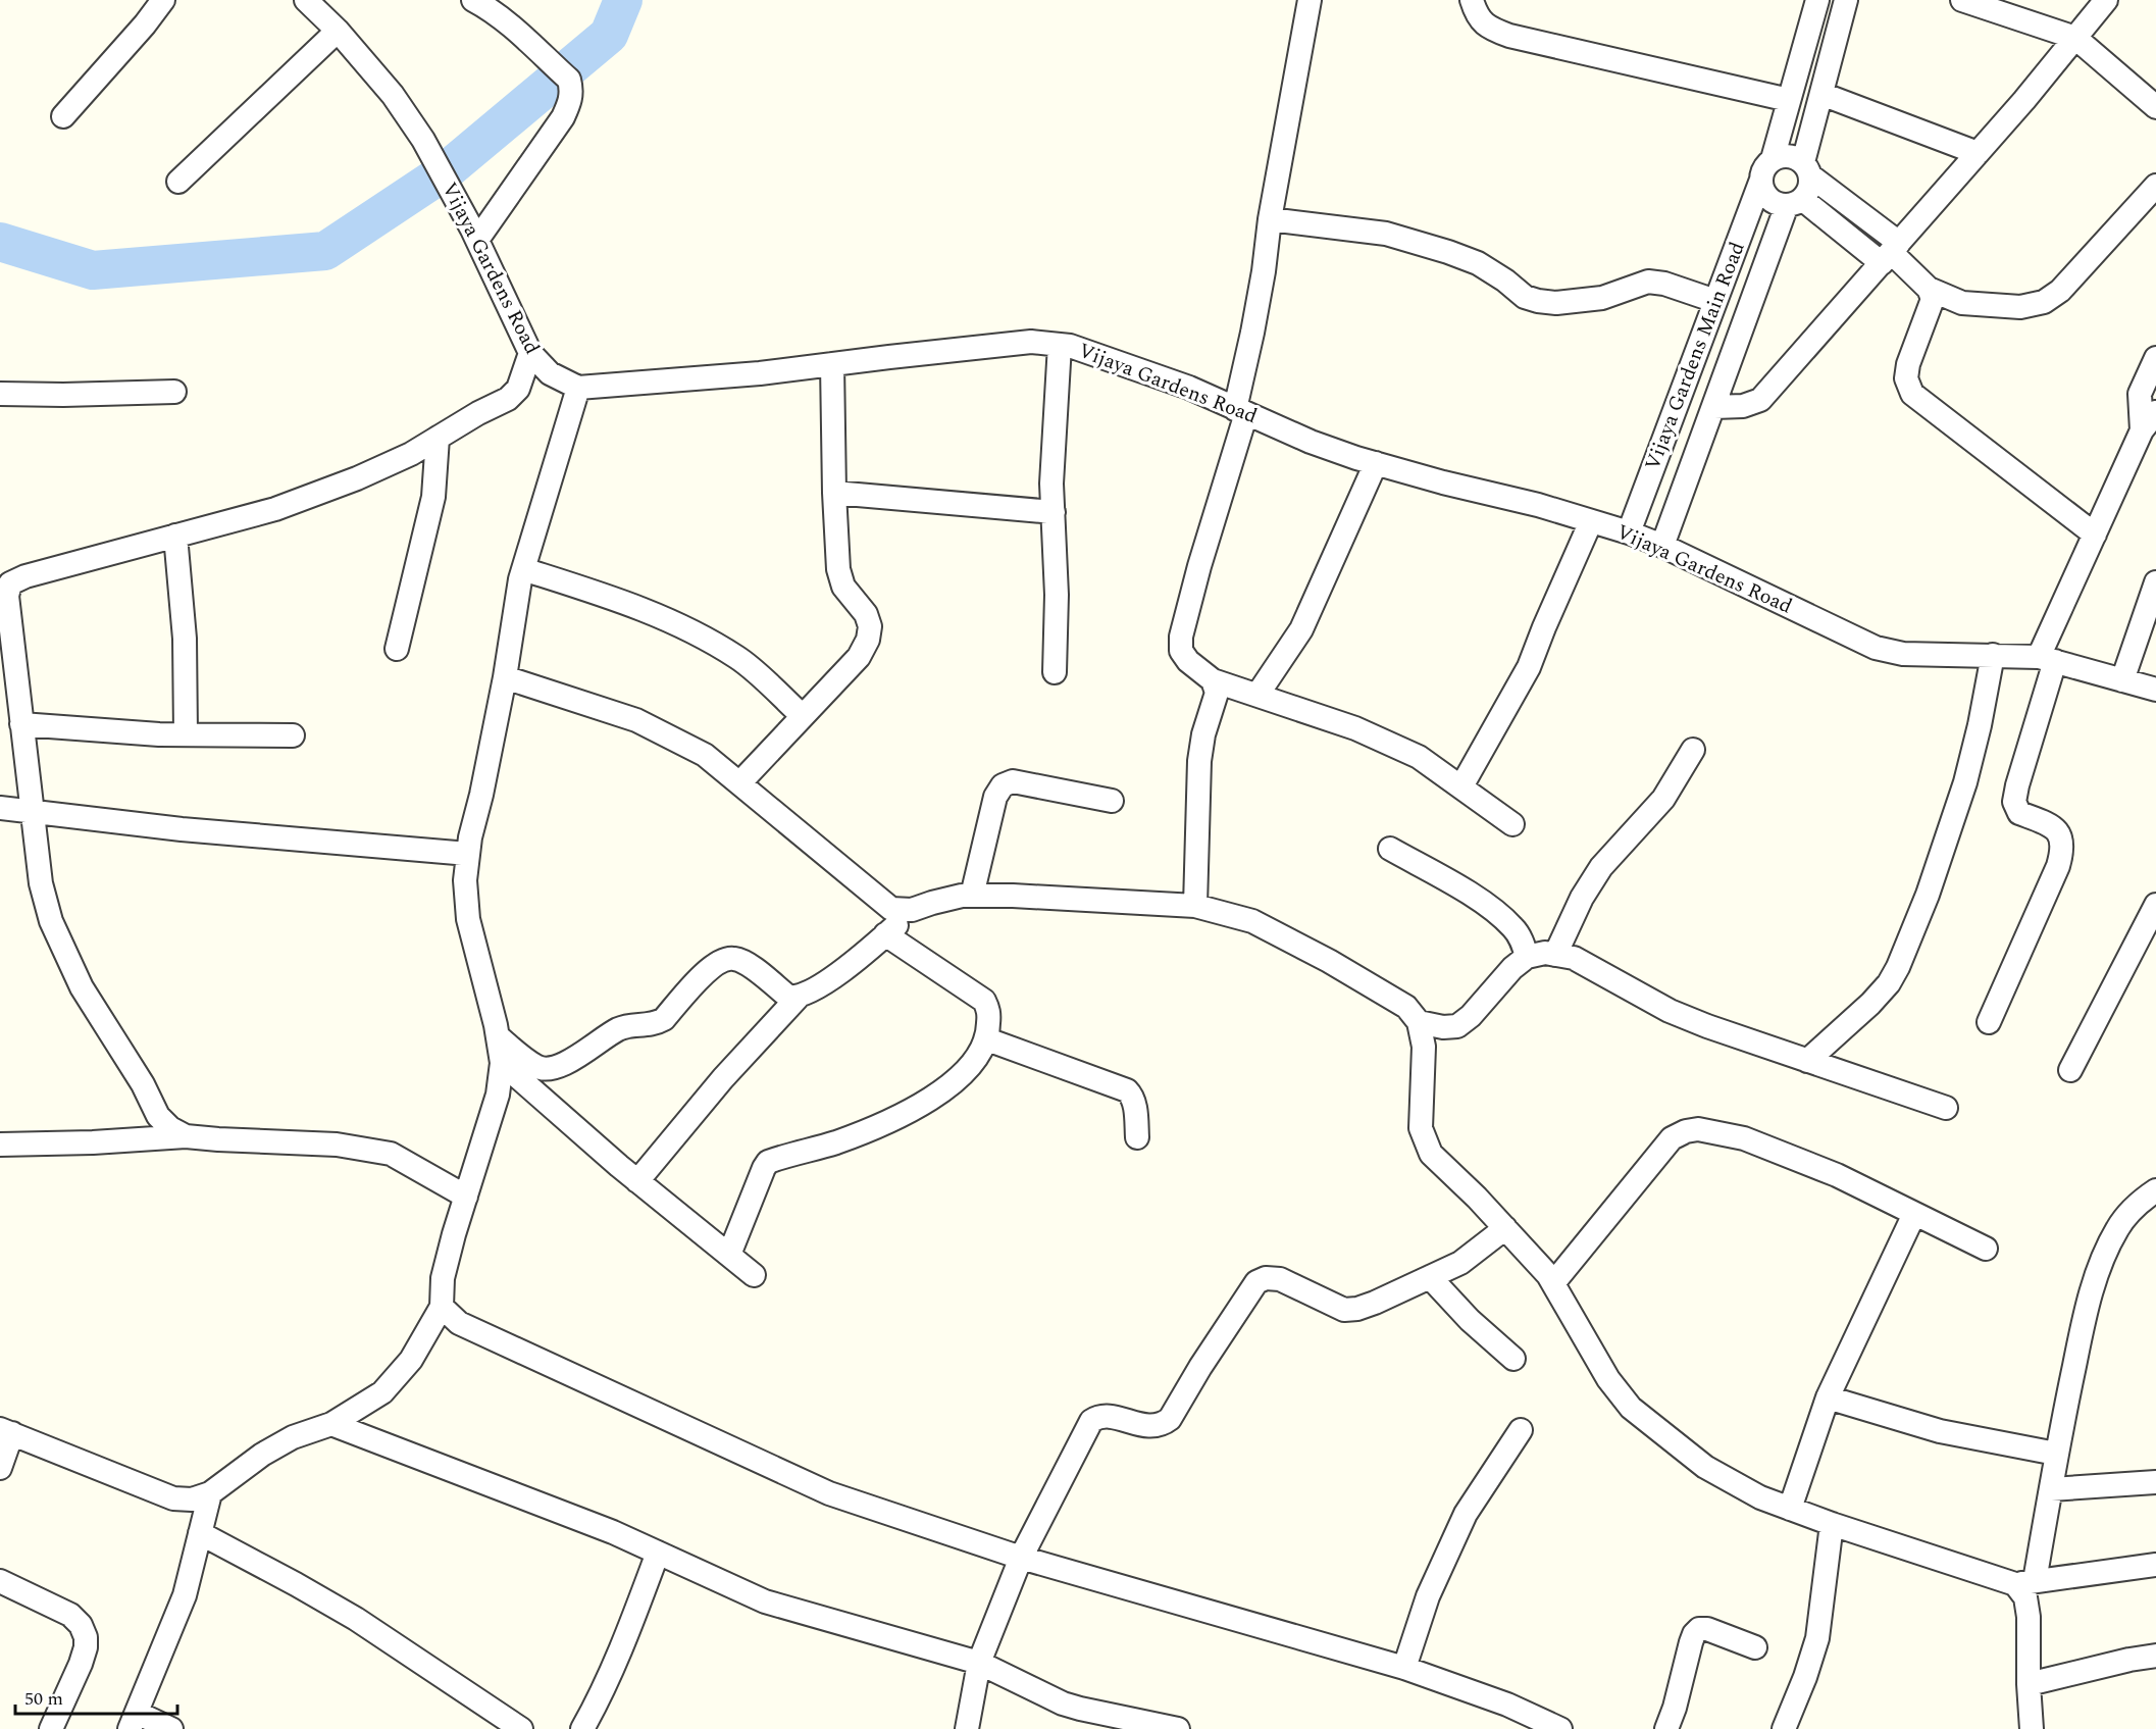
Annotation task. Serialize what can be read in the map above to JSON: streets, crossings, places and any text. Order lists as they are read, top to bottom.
{
  "streets": {
    "street": ["Vijaya Gardens Road", "Vijaya Gardens Main Road"]
  },
  "crossings": [
    ["Vijaya Gardens Road", "Vijaya Gardens Main Road"]
  ],
  "scale_bar": "50 m"
}
